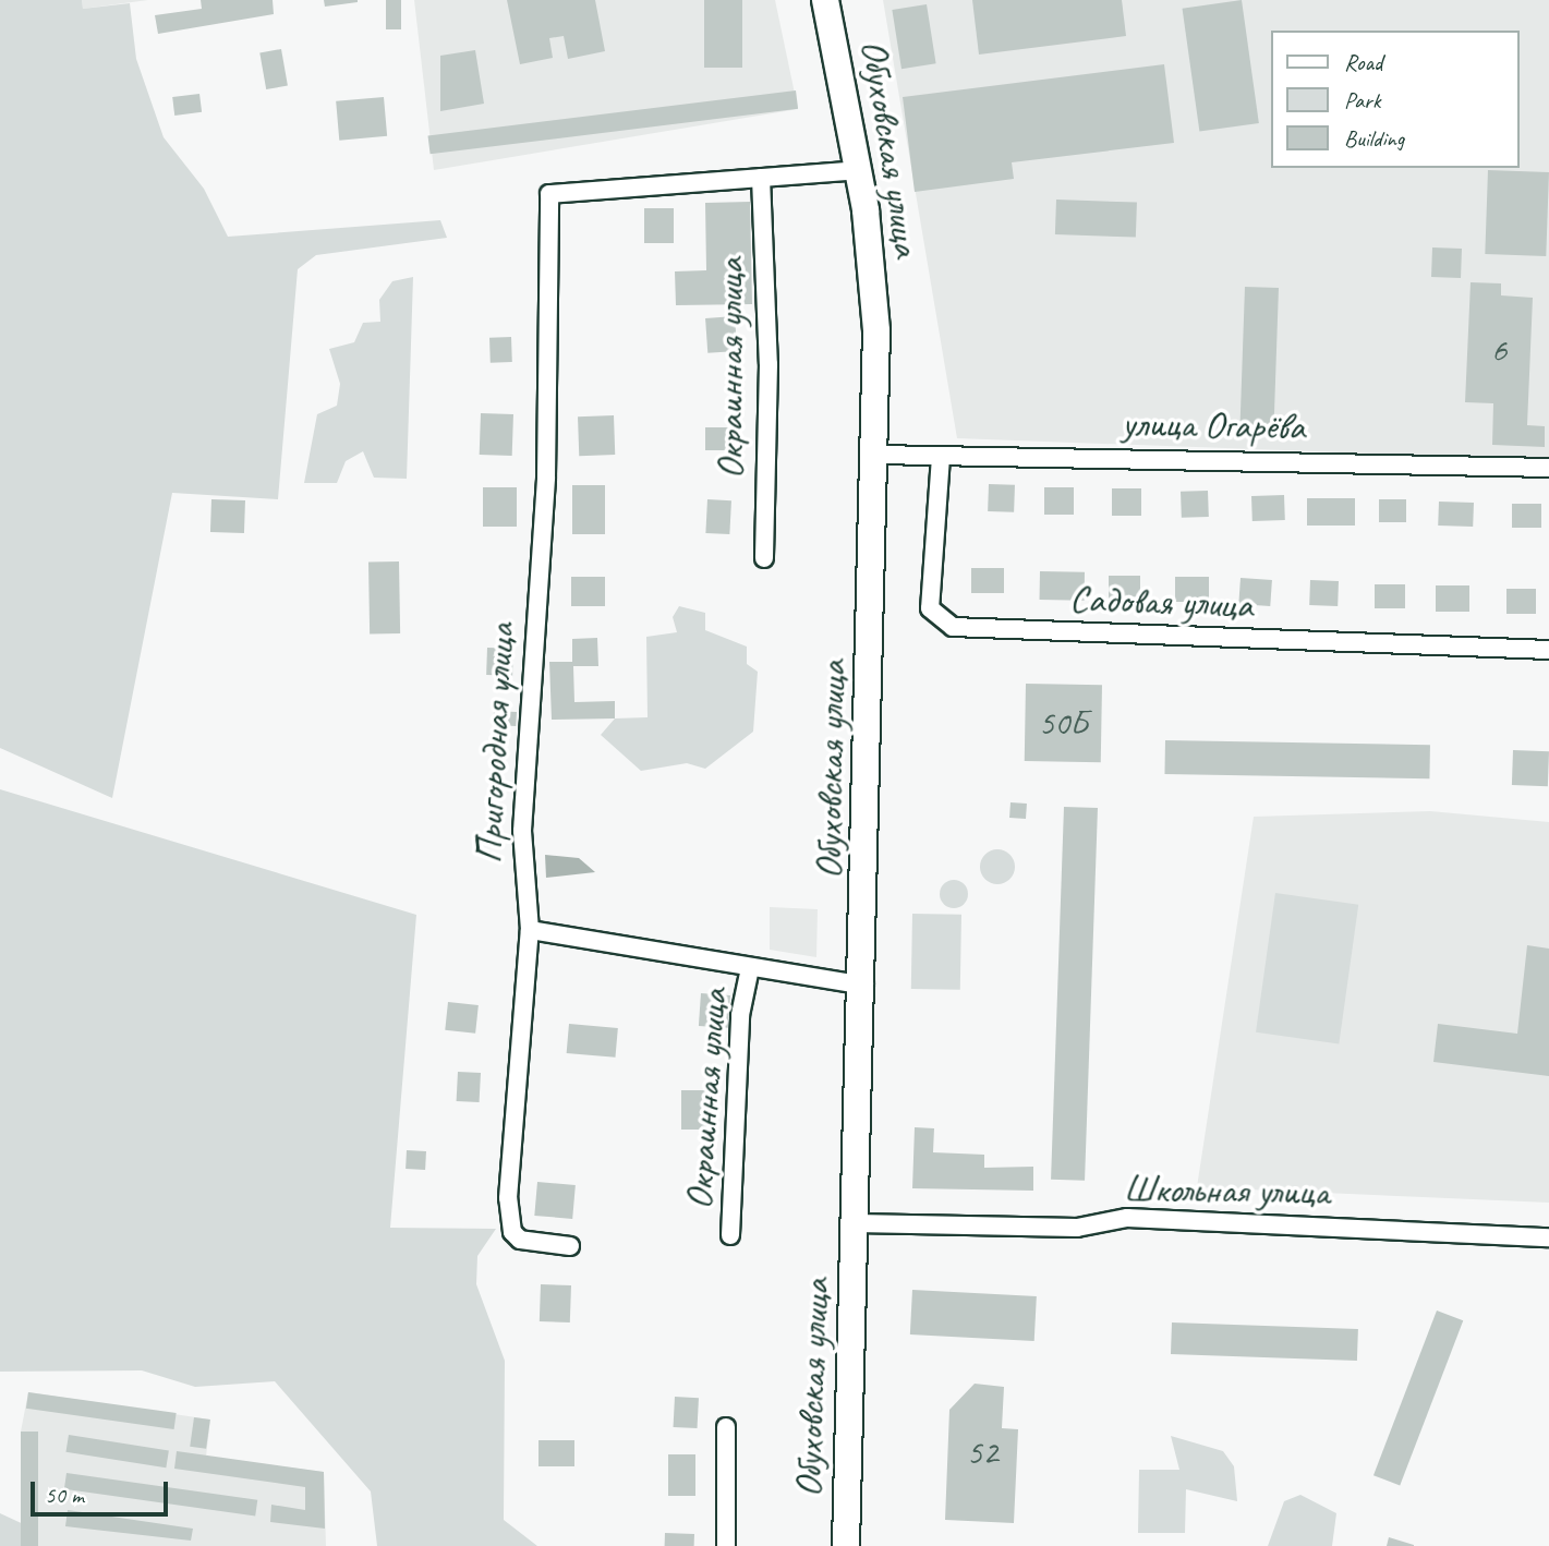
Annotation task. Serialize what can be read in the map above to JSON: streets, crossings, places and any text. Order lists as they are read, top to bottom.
{
  "streets": {
    "main road": ["Обуховская улица"],
    "street": [
      "Окраинная улица",
      "улица Огарёва",
      "Садовая улица",
      "Пригородная улица",
      "Школьная улица"
    ]
  },
  "crossings": [
    ["Обуховская улица", "улица Огарёва"],
    ["Обуховская улица", "Школьная улица"],
    ["Окраинная улица", "Пригородная улица"],
    ["улица Огарёва", "Садовая улица"]
  ],
  "house_numbers": ["6", "50Б", "52"],
  "legend": ["Road", "Park", "Building"],
  "scale_bar": "50 m"
}
